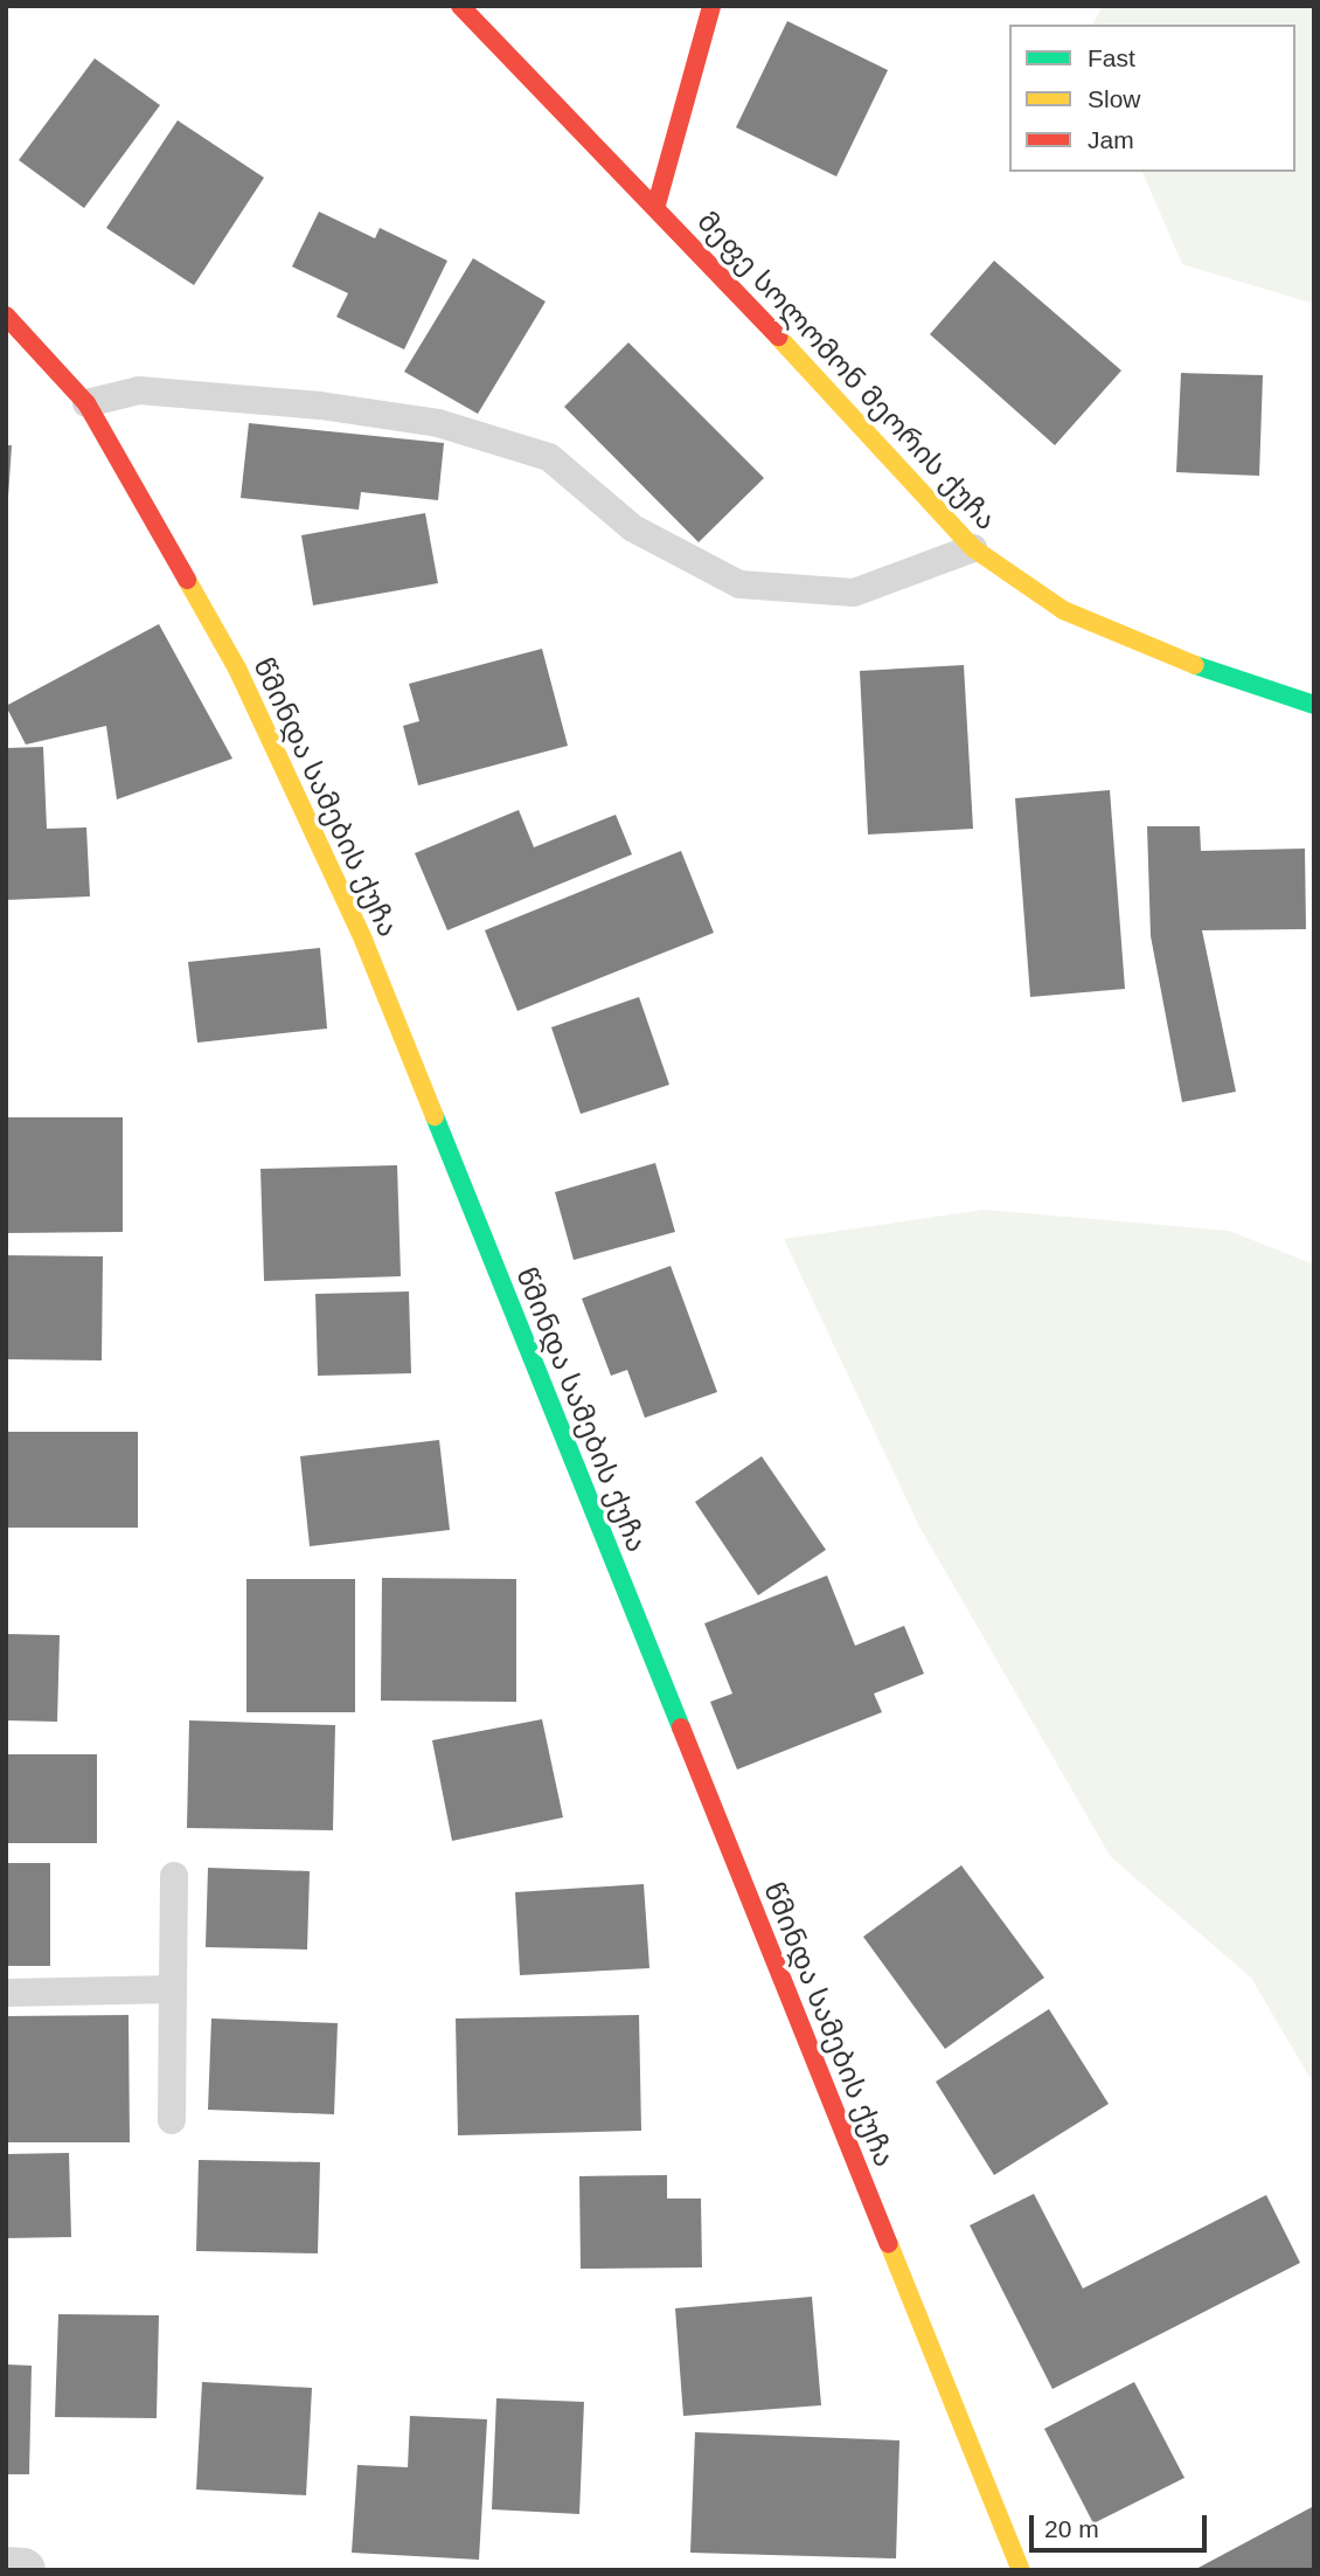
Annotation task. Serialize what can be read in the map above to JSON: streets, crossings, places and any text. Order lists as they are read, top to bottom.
{
  "streets": {
    "street": ["მეფე სოლომონ მეორის ქუჩა", "წმინდა სამების ქუჩა"]
  },
  "legend": ["Fast", "Slow", "Jam"],
  "scale_bar": "20 m"
}
